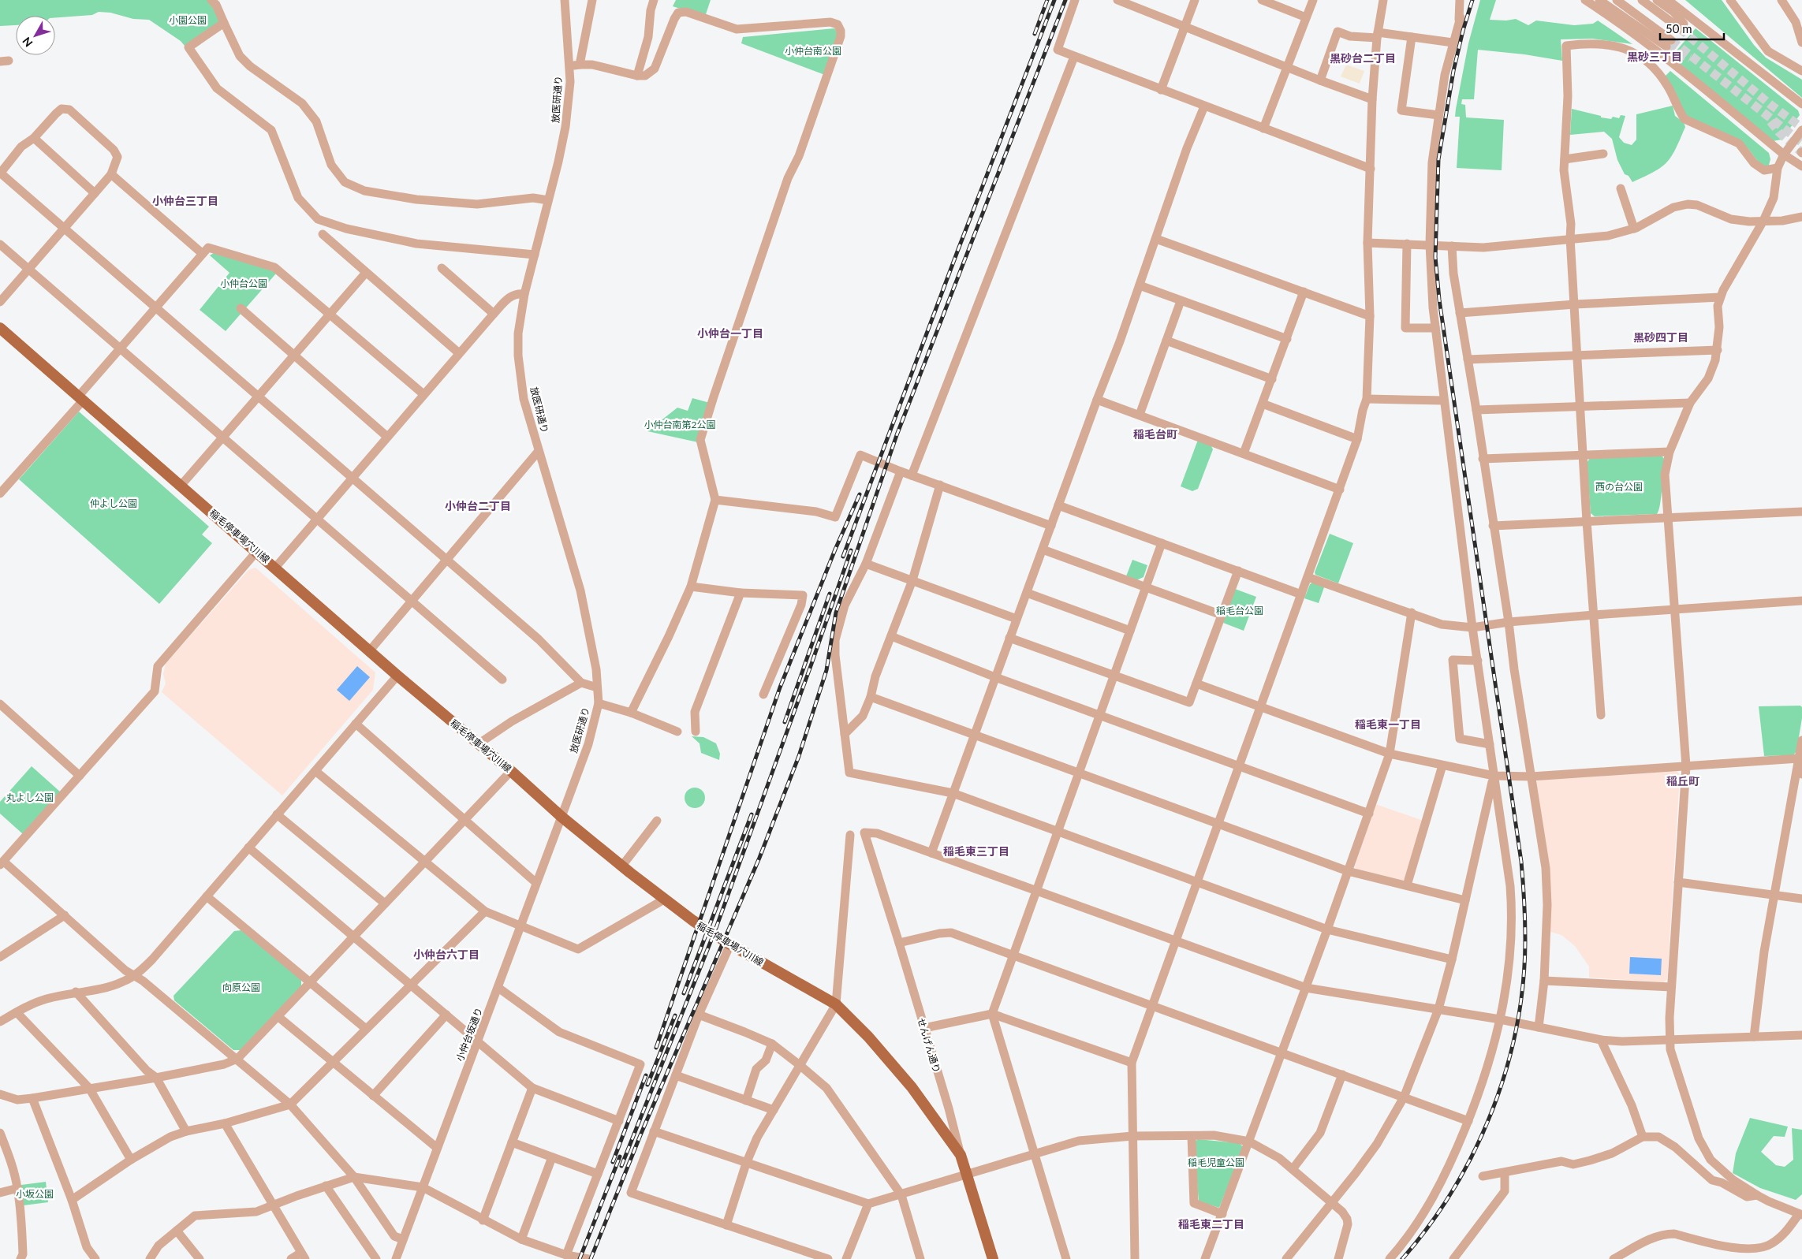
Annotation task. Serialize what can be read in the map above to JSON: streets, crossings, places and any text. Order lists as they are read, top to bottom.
{
  "streets": {
    "main road": ["稲毛停車場穴川線", "せんげん通り"],
    "street": ["放医研通り", "小仲台坂通り"]
  },
  "crossings": [
    ["放医研通り", "稲毛停車場穴川線"],
    ["放医研通り", "小仲台坂通り"],
    ["稲毛停車場穴川線", "小仲台坂通り"],
    ["稲毛停車場穴川線", "せんげん通り"]
  ],
  "districts": [
    "黒砂三丁目",
    "黒砂台二丁目",
    "小仲台三丁目",
    "小仲台一丁目",
    "黒砂四丁目",
    "稲毛台町",
    "小仲台二丁目",
    "稲毛東一丁目",
    "稲丘町",
    "稲毛東三丁目",
    "小仲台六丁目",
    "稲毛東二丁目"
  ],
  "parks": [
    "小園公園",
    "小仲台南公園",
    "小仲台公園",
    "小仲台南第2公園",
    "西の台公園",
    "仲よし公園",
    "稲毛台公園",
    "丸よし公園",
    "向原公園",
    "稲毛児童公園",
    "小坂公園"
  ],
  "scale_bar": "50 m",
  "north": "bottom left"
}
